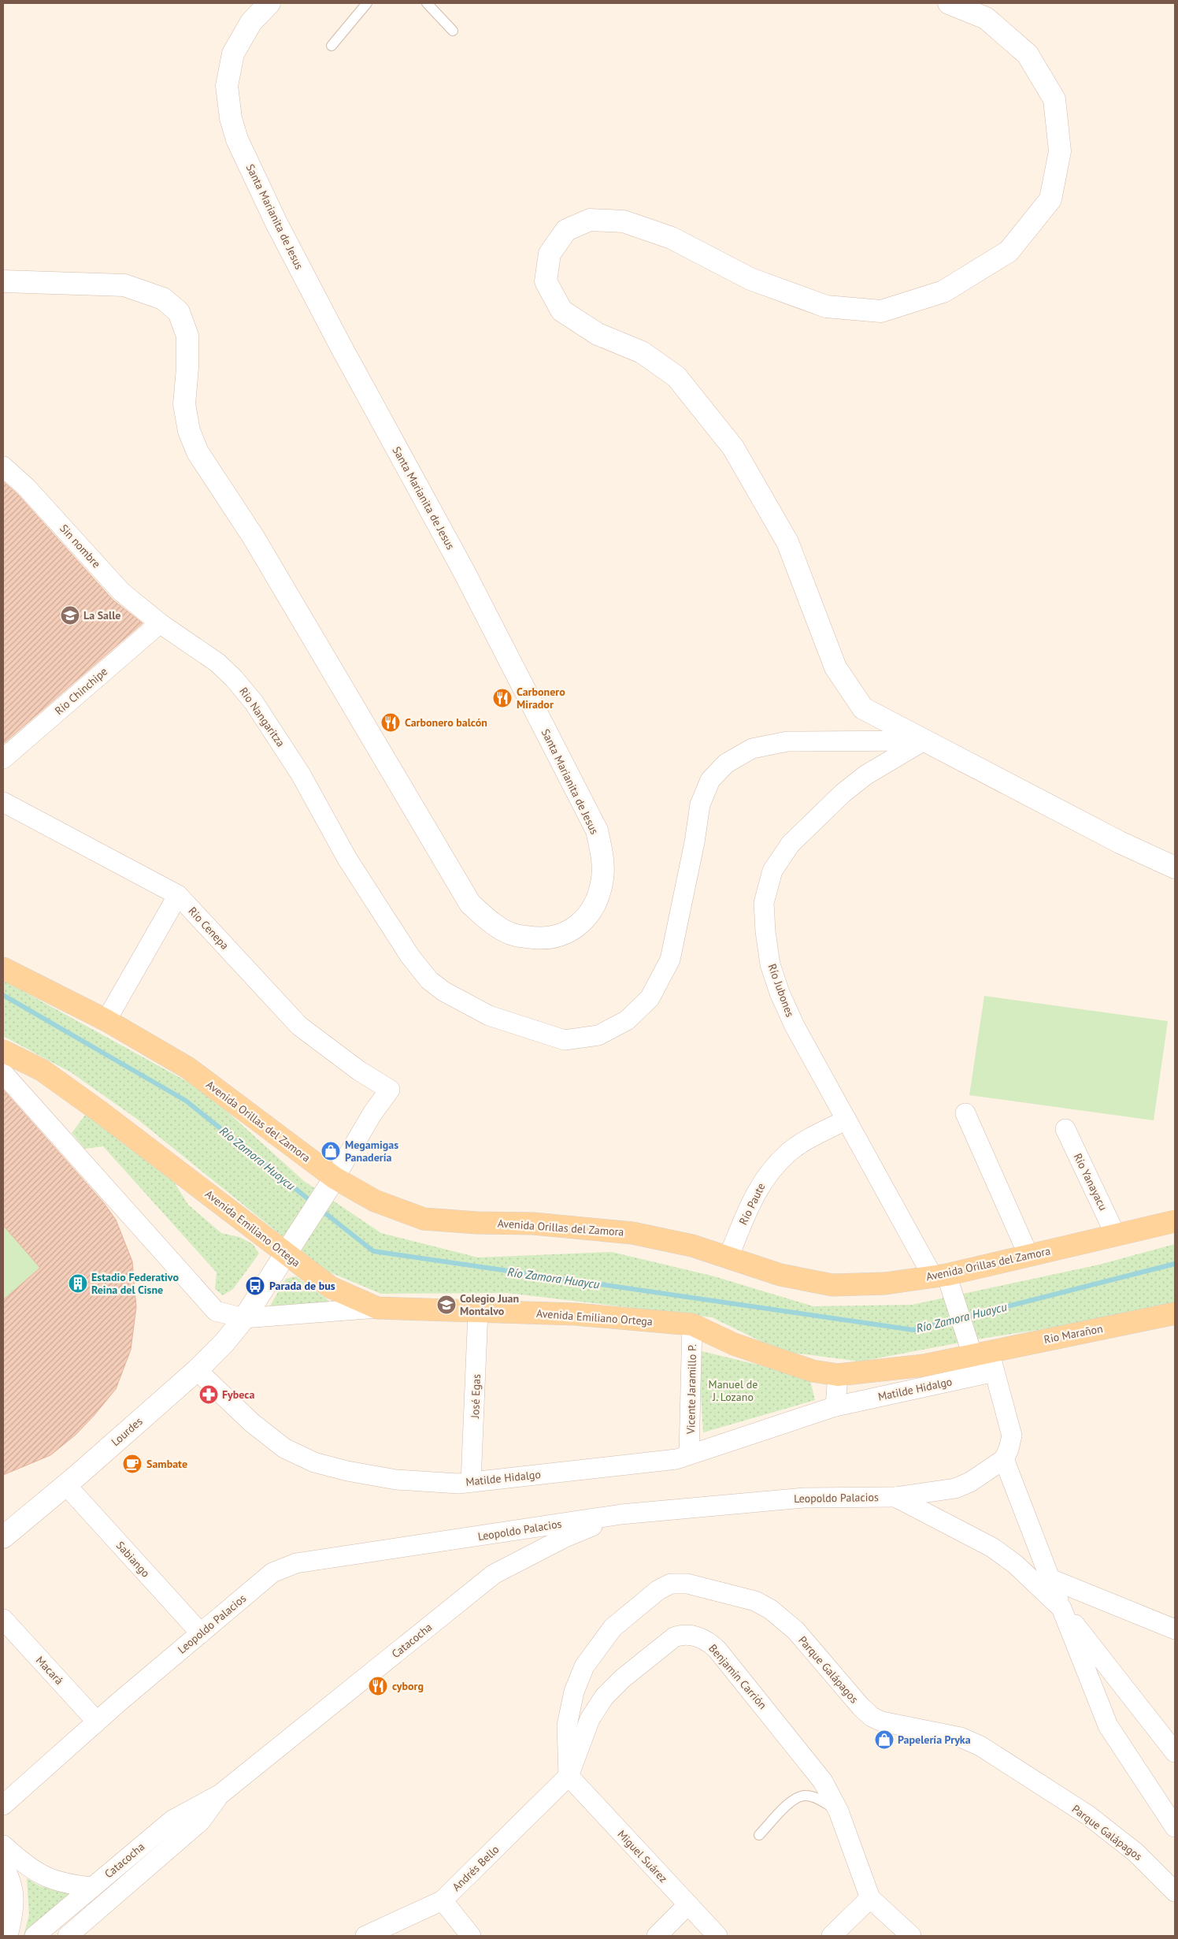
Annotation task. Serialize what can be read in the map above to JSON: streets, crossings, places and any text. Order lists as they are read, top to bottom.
{
  "streets": {
    "main road": ["Avenida Orillas del Zamora", "Avenida Emiliano Ortega", "Rio Marañon"],
    "street": [
      "Santa Marianita de Jesus",
      "Sin nombre",
      "Río Chinchipe",
      "Rio Nangaritza",
      "Rio Cenepa",
      "Río Jubones",
      "Río Yanayacu",
      "Río Paute",
      "Vicente Jaramillo P.",
      "Matilde Hidalgo",
      "José Egas",
      "Lourdes",
      "Leopoldo Palacios",
      "Sabiango",
      "Catacocha",
      "Parque Galápagos",
      "Macará",
      "Benjamín Carrión",
      "Miguel Suárez",
      "Andrés Bello"
    ]
  },
  "crossings": [
    ["Sin nombre", "Río Chinchipe"],
    ["Sin nombre", "Rio Nangaritza"],
    ["Río Chinchipe", "Rio Nangaritza"],
    ["Rio Nangaritza", "Río Jubones"],
    ["Rio Cenepa", "Avenida Orillas del Zamora"],
    ["Rio Cenepa", "Lourdes"],
    ["Río Jubones", "Avenida Orillas del Zamora"],
    ["Río Jubones", "Río Paute"],
    ["Río Jubones", "Avenida Emiliano Ortega"],
    ["Río Jubones", "Rio Marañon"],
    ["Avenida Orillas del Zamora", "Río Yanayacu"],
    ["Avenida Orillas del Zamora", "Río Paute"],
    ["Avenida Orillas del Zamora", "Lourdes"],
    ["Avenida Emiliano Ortega", "Rio Marañon"],
    ["Avenida Emiliano Ortega", "Vicente Jaramillo P."],
    ["Avenida Emiliano Ortega", "José Egas"],
    ["Avenida Emiliano Ortega", "Lourdes"],
    ["Vicente Jaramillo P.", "Matilde Hidalgo"],
    ["Matilde Hidalgo", "José Egas"],
    ["Matilde Hidalgo", "Lourdes"],
    ["Lourdes", "Sabiango"],
    ["Leopoldo Palacios", "Sabiango"],
    ["Leopoldo Palacios", "Catacocha"],
    ["Leopoldo Palacios", "Macará"],
    ["Parque Galápagos", "Benjamín Carrión"],
    ["Parque Galápagos", "Miguel Suárez"],
    ["Parque Galápagos", "Andrés Bello"],
    ["Benjamín Carrión", "Miguel Suárez"],
    ["Benjamín Carrión", "Andrés Bello"],
    ["Miguel Suárez", "Andrés Bello"]
  ],
  "water": ["Río Zamora Huaycu"],
  "parks": ["Manuel de J. Lozano"],
  "places": {
    "school or university": ["La Salle", "Colegio Juan Montalvo"],
    "restaurant": ["Carbonero Mirador", "Carbonero balcón", "cyborg"],
    "shop": ["Megamigas Panadería", "Papelería Pryka"],
    "building": ["Estadio Federativo Reina del Cisne"],
    "bus stop": ["Parada de bus"],
    "pharmacy": ["Fybeca"],
    "cafe": ["Sambate"]
  }
}
